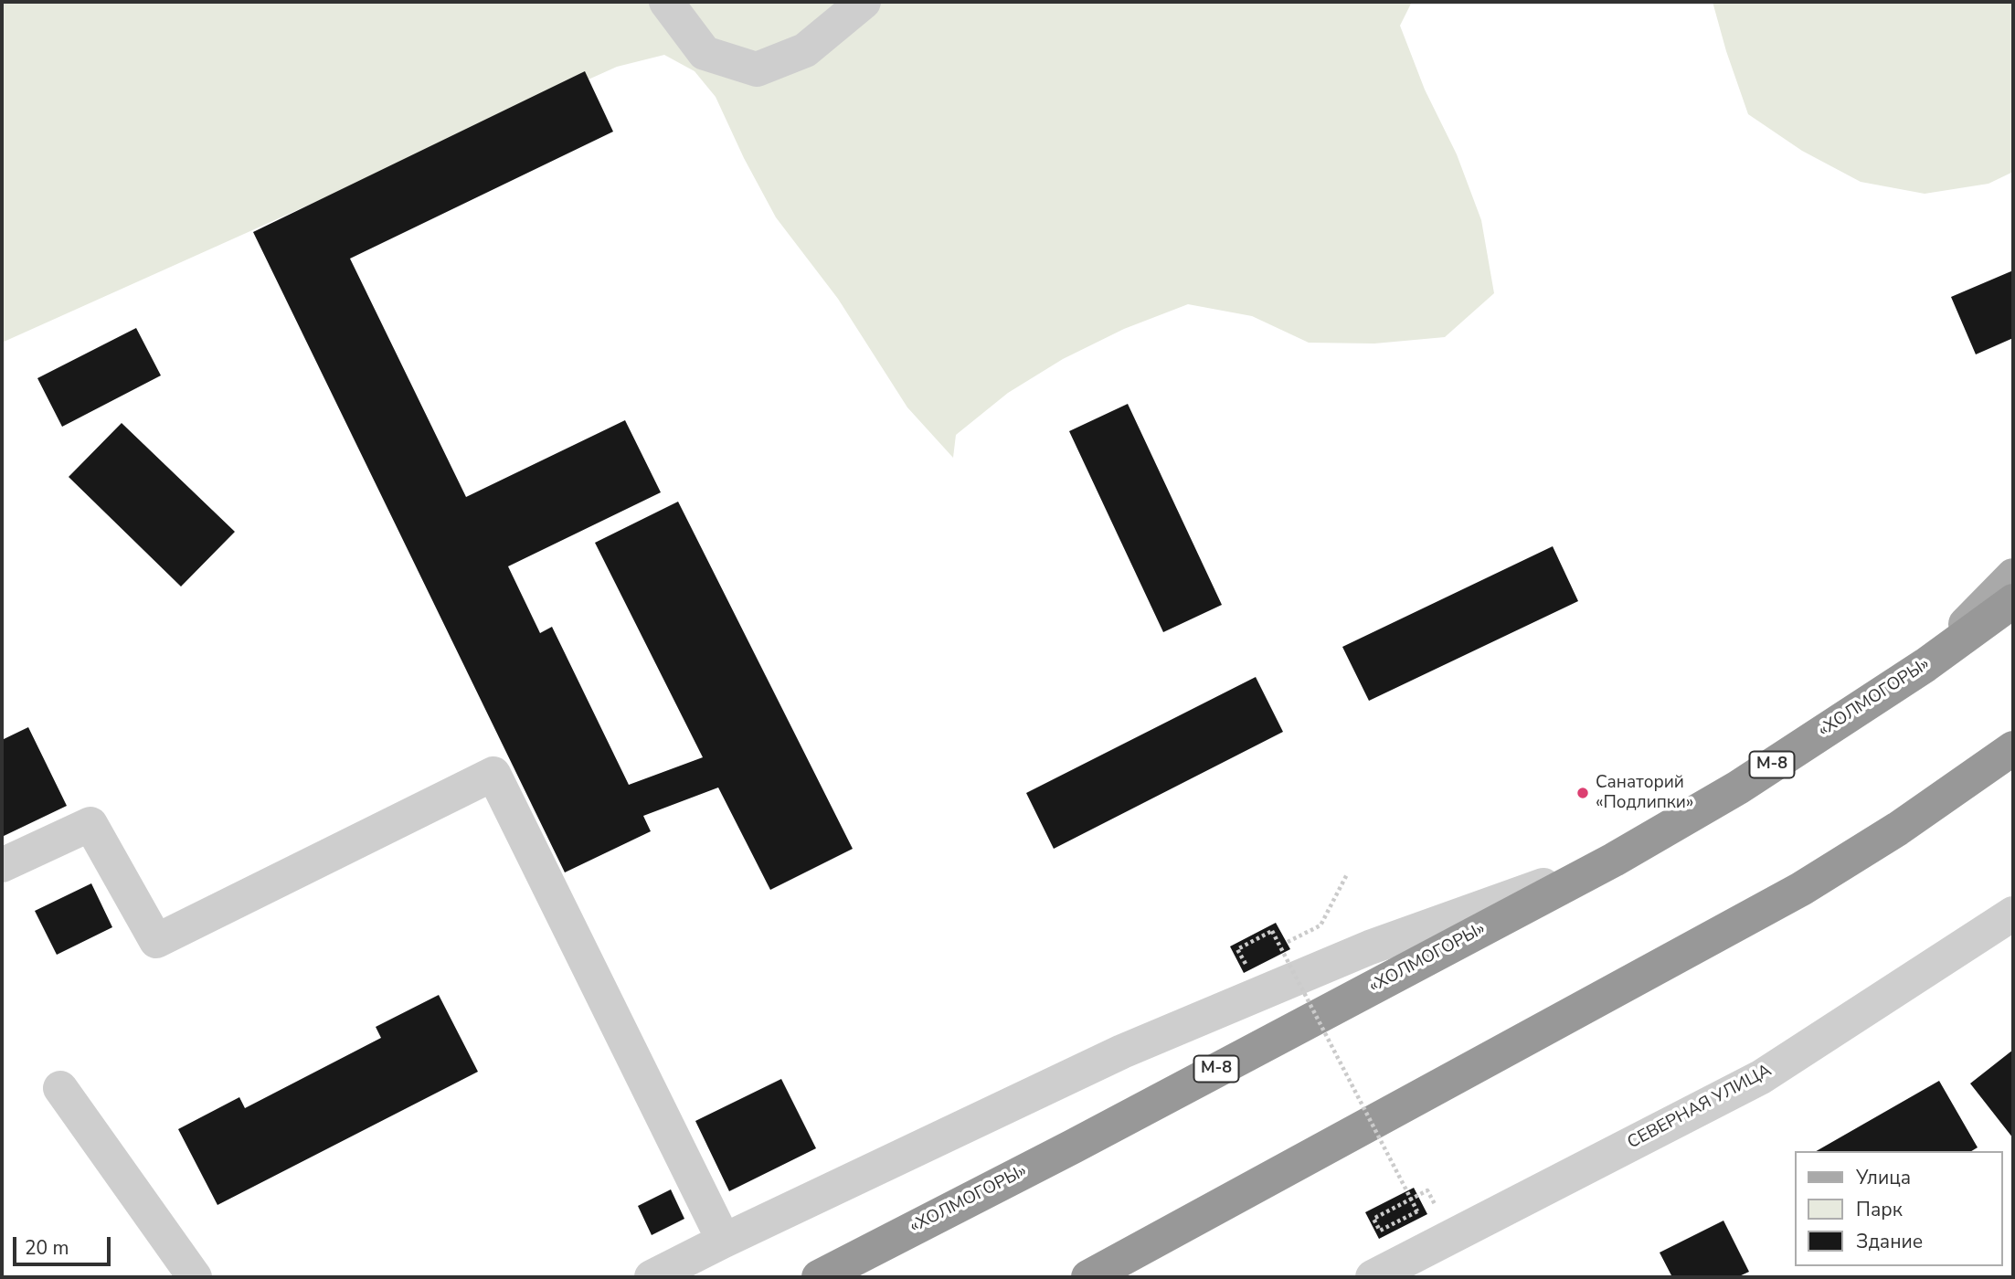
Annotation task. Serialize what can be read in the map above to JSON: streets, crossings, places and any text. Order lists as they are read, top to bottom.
{
  "streets": {
    "highway": ["«ХОЛМОГОРЫ»", "М-8"],
    "street": ["СЕВЕРНАЯ УЛИЦА"]
  },
  "places": ["Санаторий «Подлипки»"],
  "legend": ["Улица", "Парк", "Здание"],
  "scale_bar": "20 m"
}
